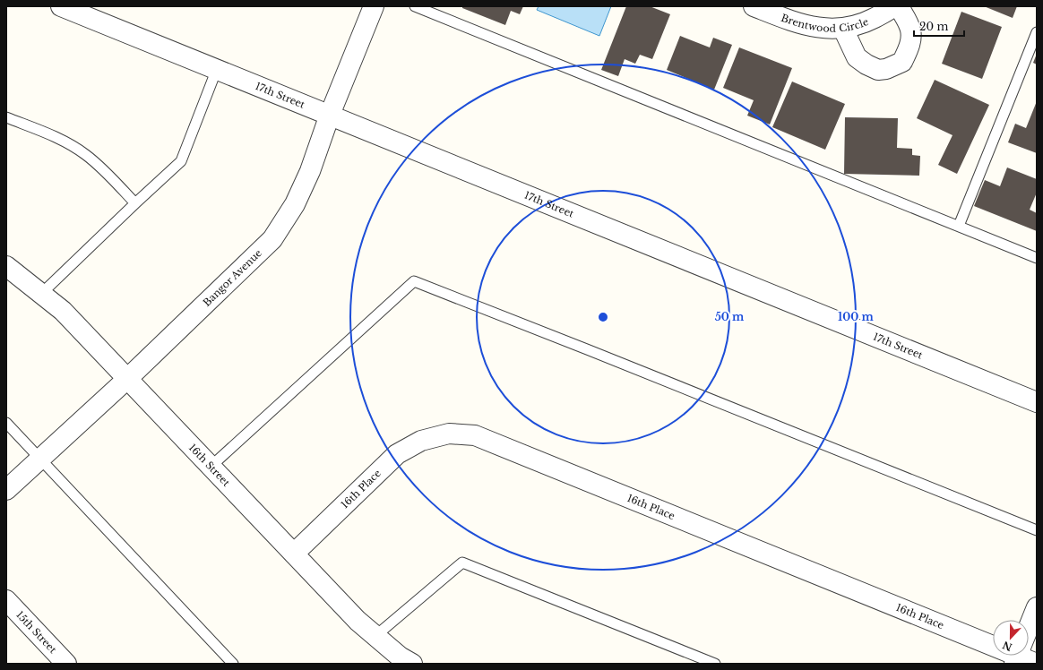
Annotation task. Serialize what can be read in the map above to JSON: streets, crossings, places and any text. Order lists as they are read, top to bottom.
{
  "streets": {
    "street": [
      "Brentwood Circle",
      "17th Street",
      "Bangor Avenue",
      "16th Street",
      "16th Place",
      "15th Street"
    ]
  },
  "crossings": [
    ["17th Street", "Bangor Avenue"],
    ["Bangor Avenue", "16th Street"],
    ["16th Street", "16th Place"]
  ],
  "scale_bar": "20 m",
  "north": "bottom",
  "rings": ["50 m", "100 m"]
}
